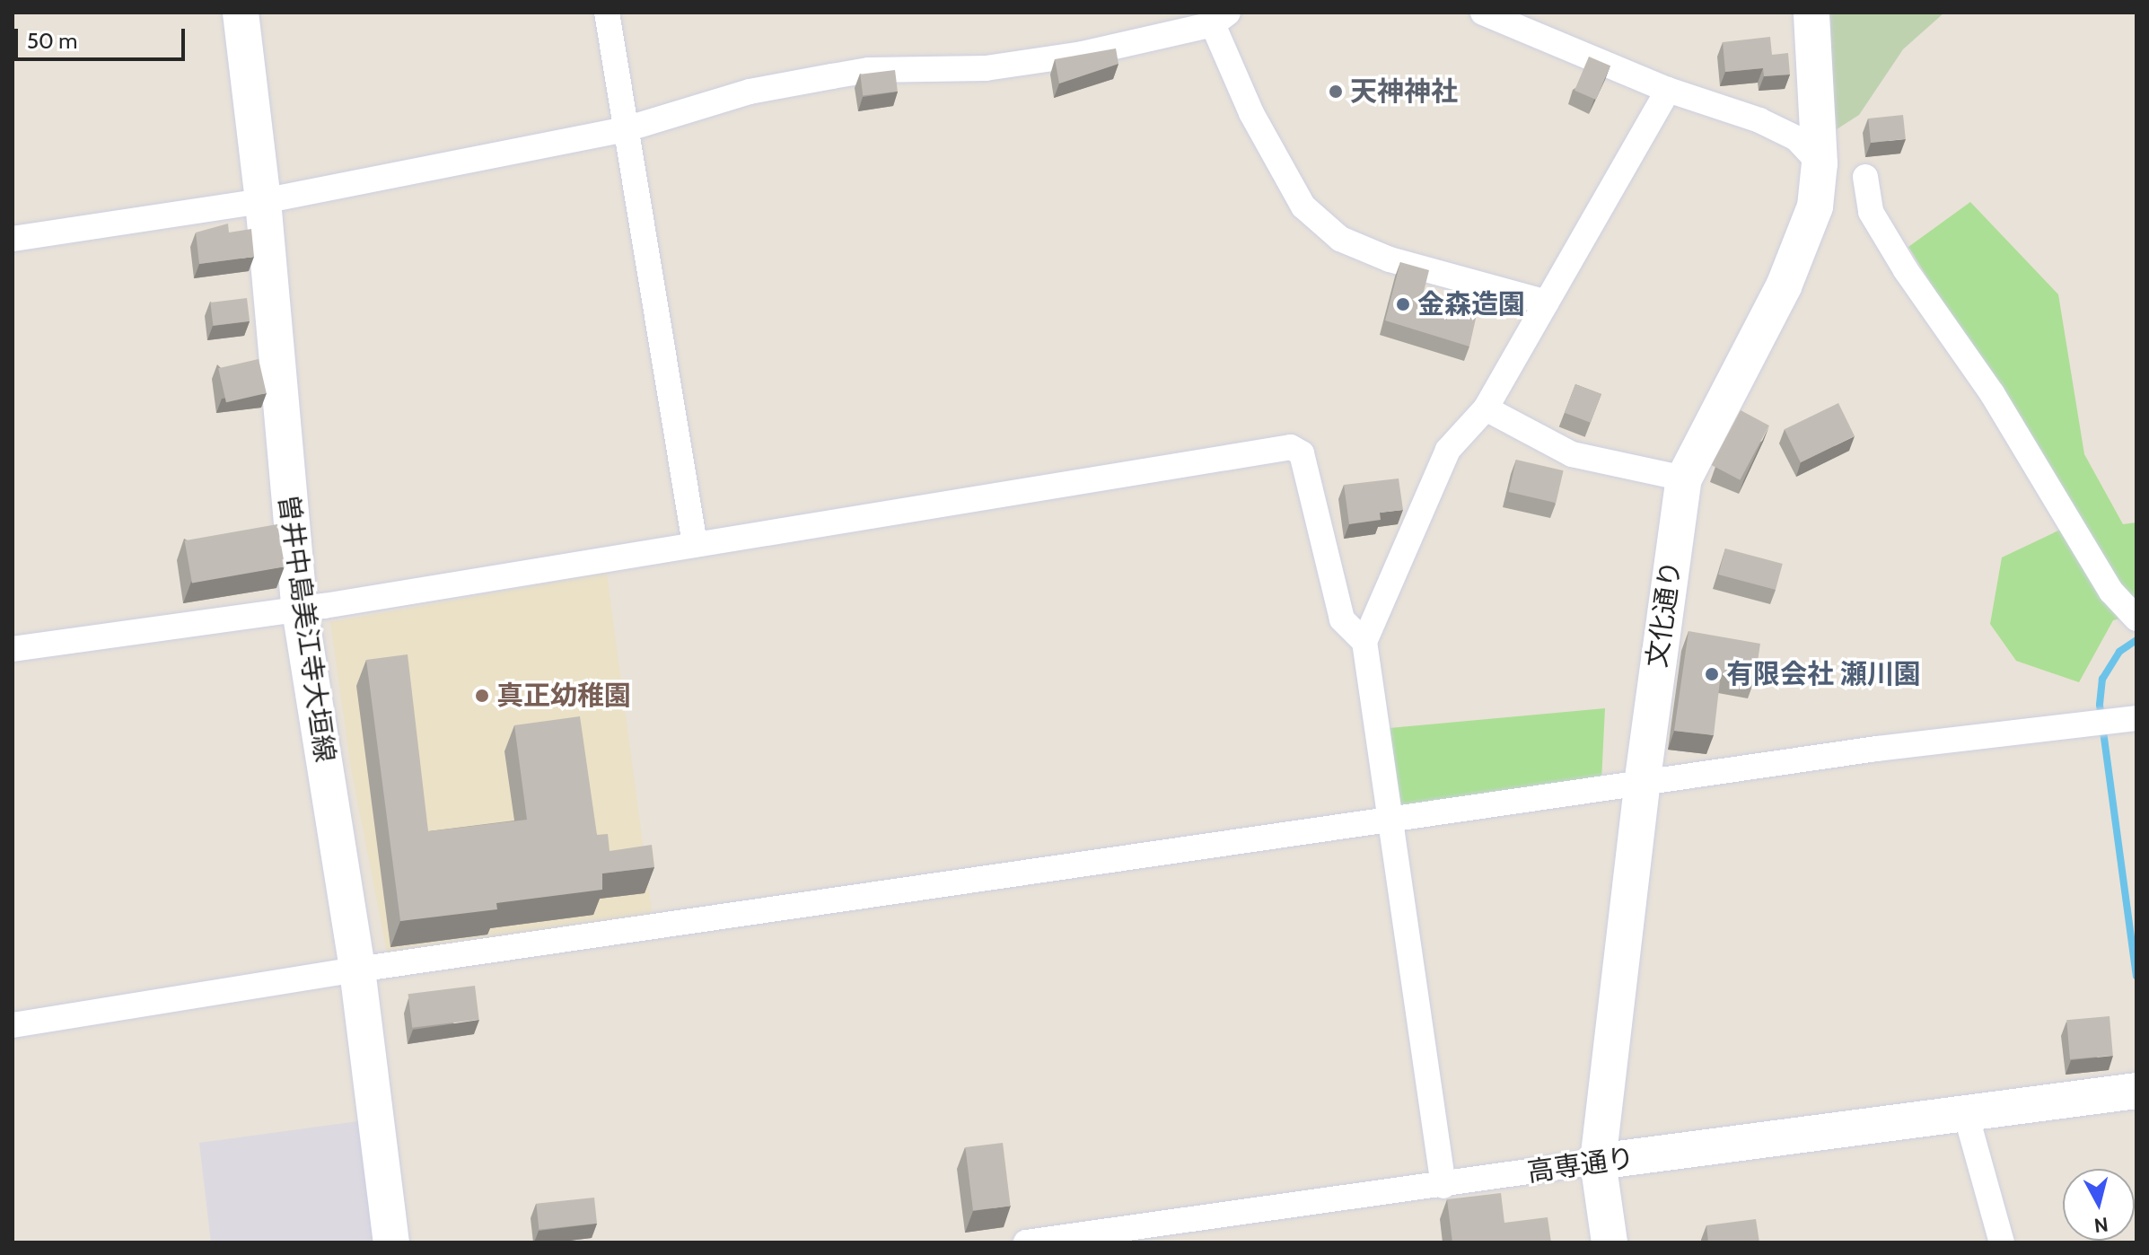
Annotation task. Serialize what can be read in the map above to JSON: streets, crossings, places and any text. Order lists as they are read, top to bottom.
{
  "streets": {
    "street": ["文化通り", "曽井中島美江寺大垣線", "高専通り"]
  },
  "crossings": [
    ["文化通り", "高専通り"]
  ],
  "places": [
    "天神神社",
    "金森造園",
    "有限会社 瀬川園",
    "真正幼稚園"
  ],
  "scale_bar": "50 m",
  "north": "bottom"
}
